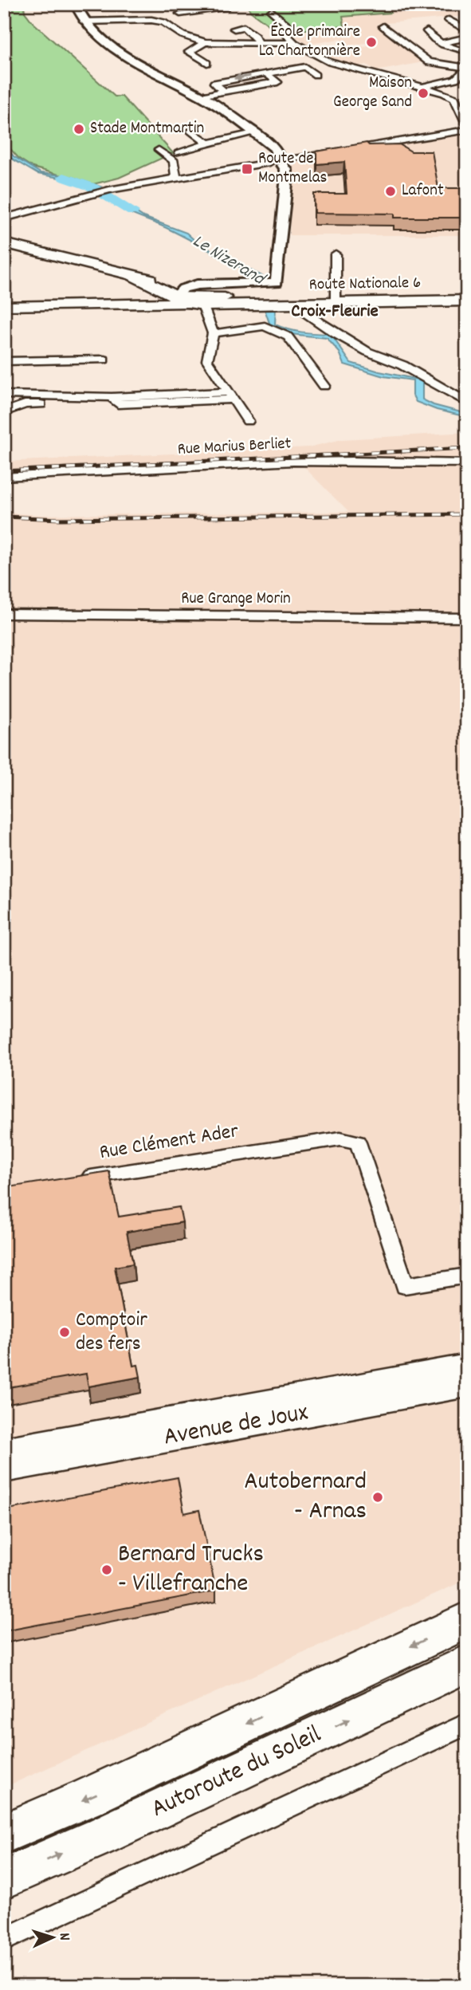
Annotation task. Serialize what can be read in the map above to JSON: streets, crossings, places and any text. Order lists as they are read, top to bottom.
{
  "streets": {
    "highway": ["Autoroute du Soleil"],
    "main road": ["Route Nationale 6", "Avenue de Joux"],
    "street": ["Rue Marius Berliet", "Rue Grange Morin", "Rue Clément Ader"]
  },
  "districts": ["Croix-Fleurie"],
  "water": ["Le Nizerand"],
  "places": {
    "other": [
      "École primaire La Chartonnière",
      "Maison George Sand",
      "Stade Montmartin",
      "Lafont",
      "Comptoir des fers",
      "Autobernard - Arnas",
      "Bernard Trucks - Villefranche"
    ],
    "transit": ["Route de Montmelas"]
  },
  "north": "right"
}
